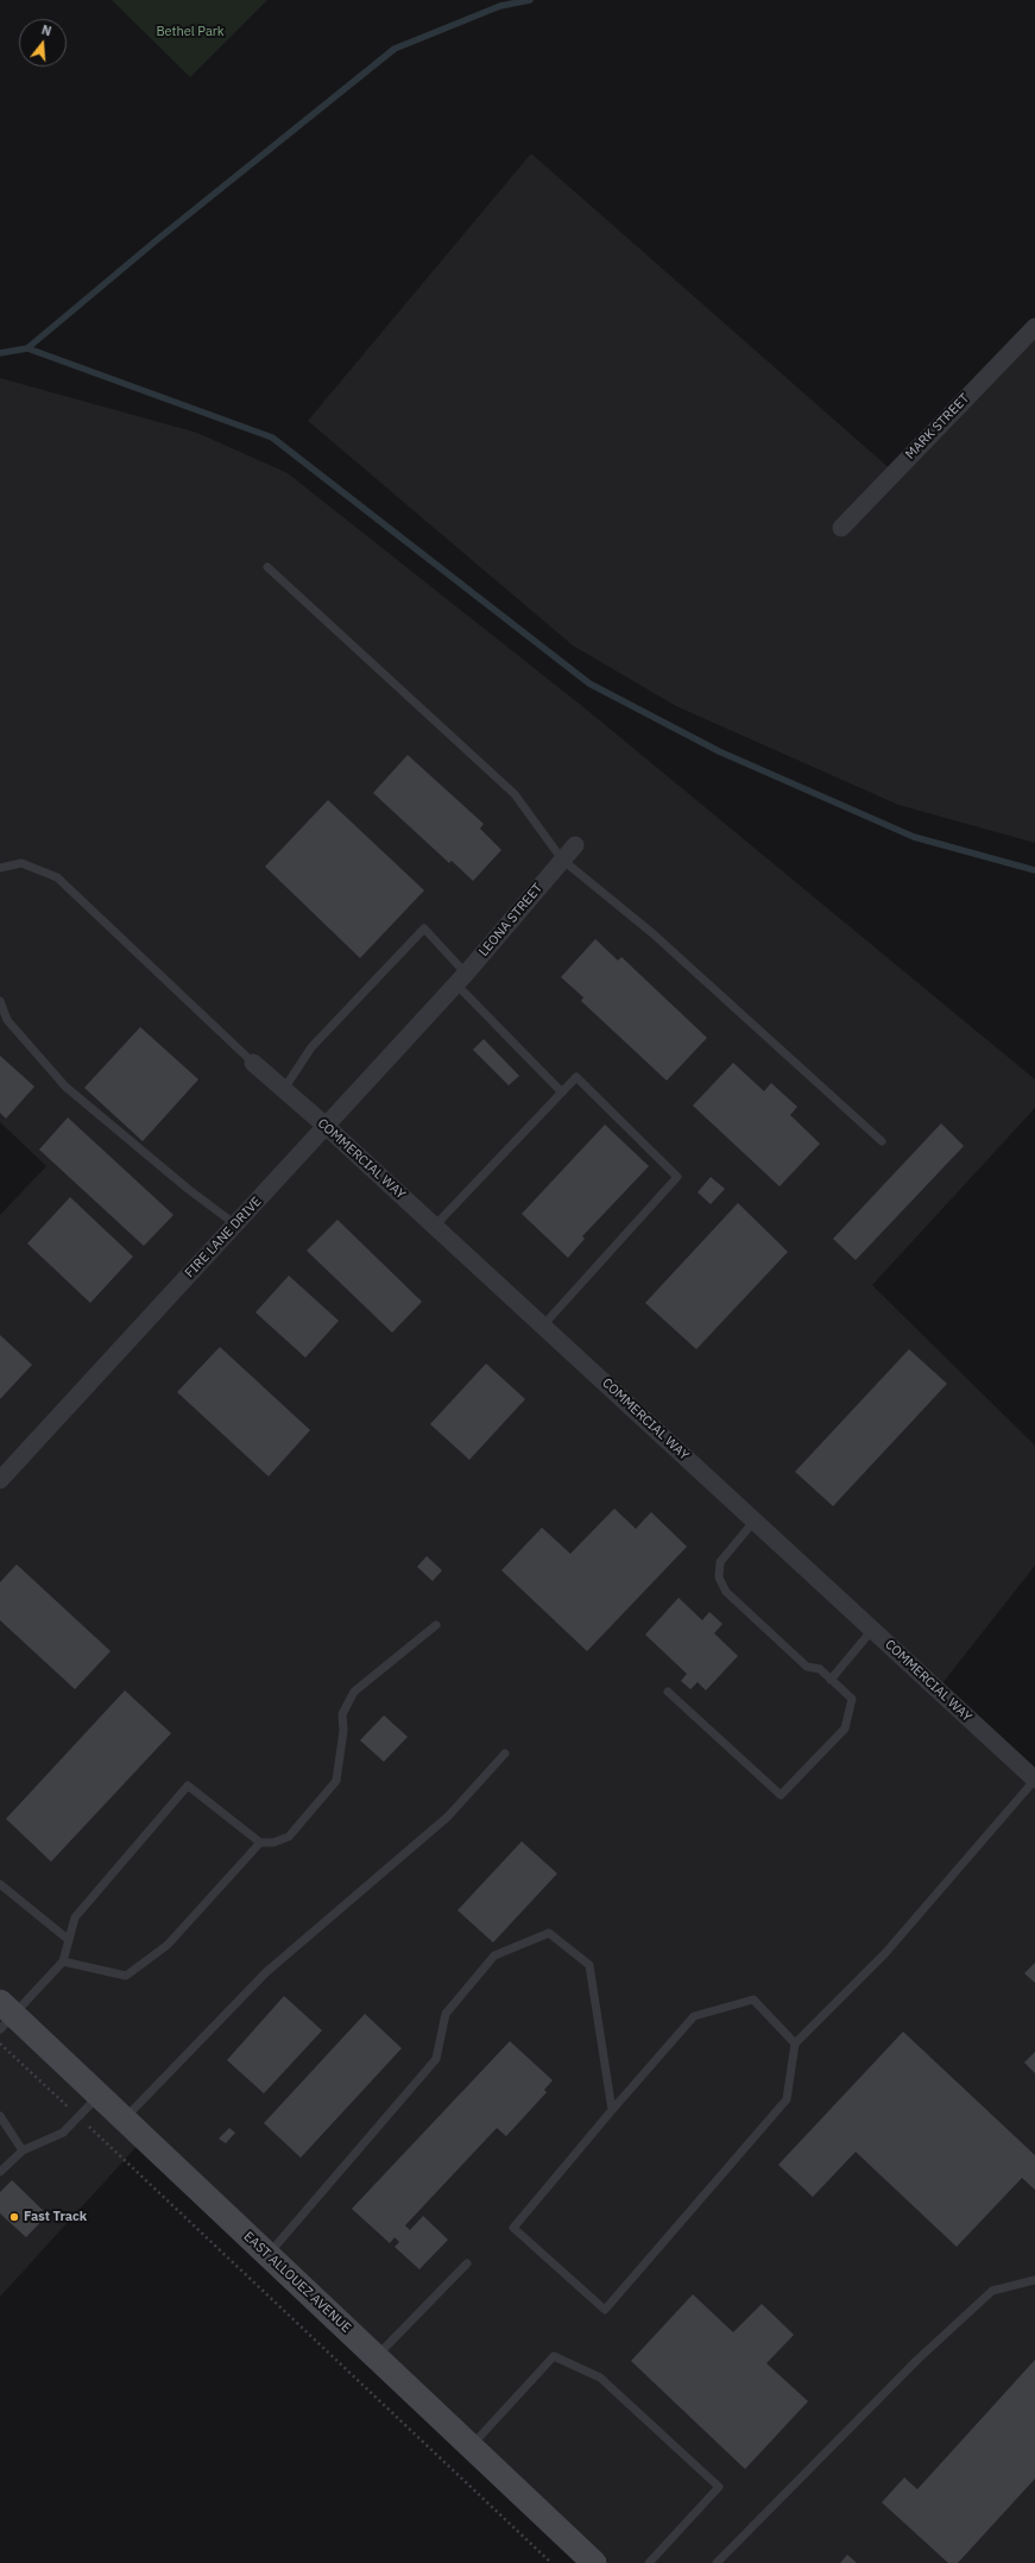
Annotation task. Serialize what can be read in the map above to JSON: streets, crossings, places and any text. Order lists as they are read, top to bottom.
{
  "streets": {
    "street": [
      "MARK STREET",
      "LEONA STREET",
      "COMMERCIAL WAY",
      "FIRE LANE DRIVE",
      "EAST ALLOUEZ AVENUE"
    ]
  },
  "crossings": [
    ["LEONA STREET", "FIRE LANE DRIVE"],
    ["COMMERCIAL WAY", "FIRE LANE DRIVE"]
  ],
  "parks": ["Bethel Park"],
  "places": ["Fast Track"],
  "north": "top"
}
